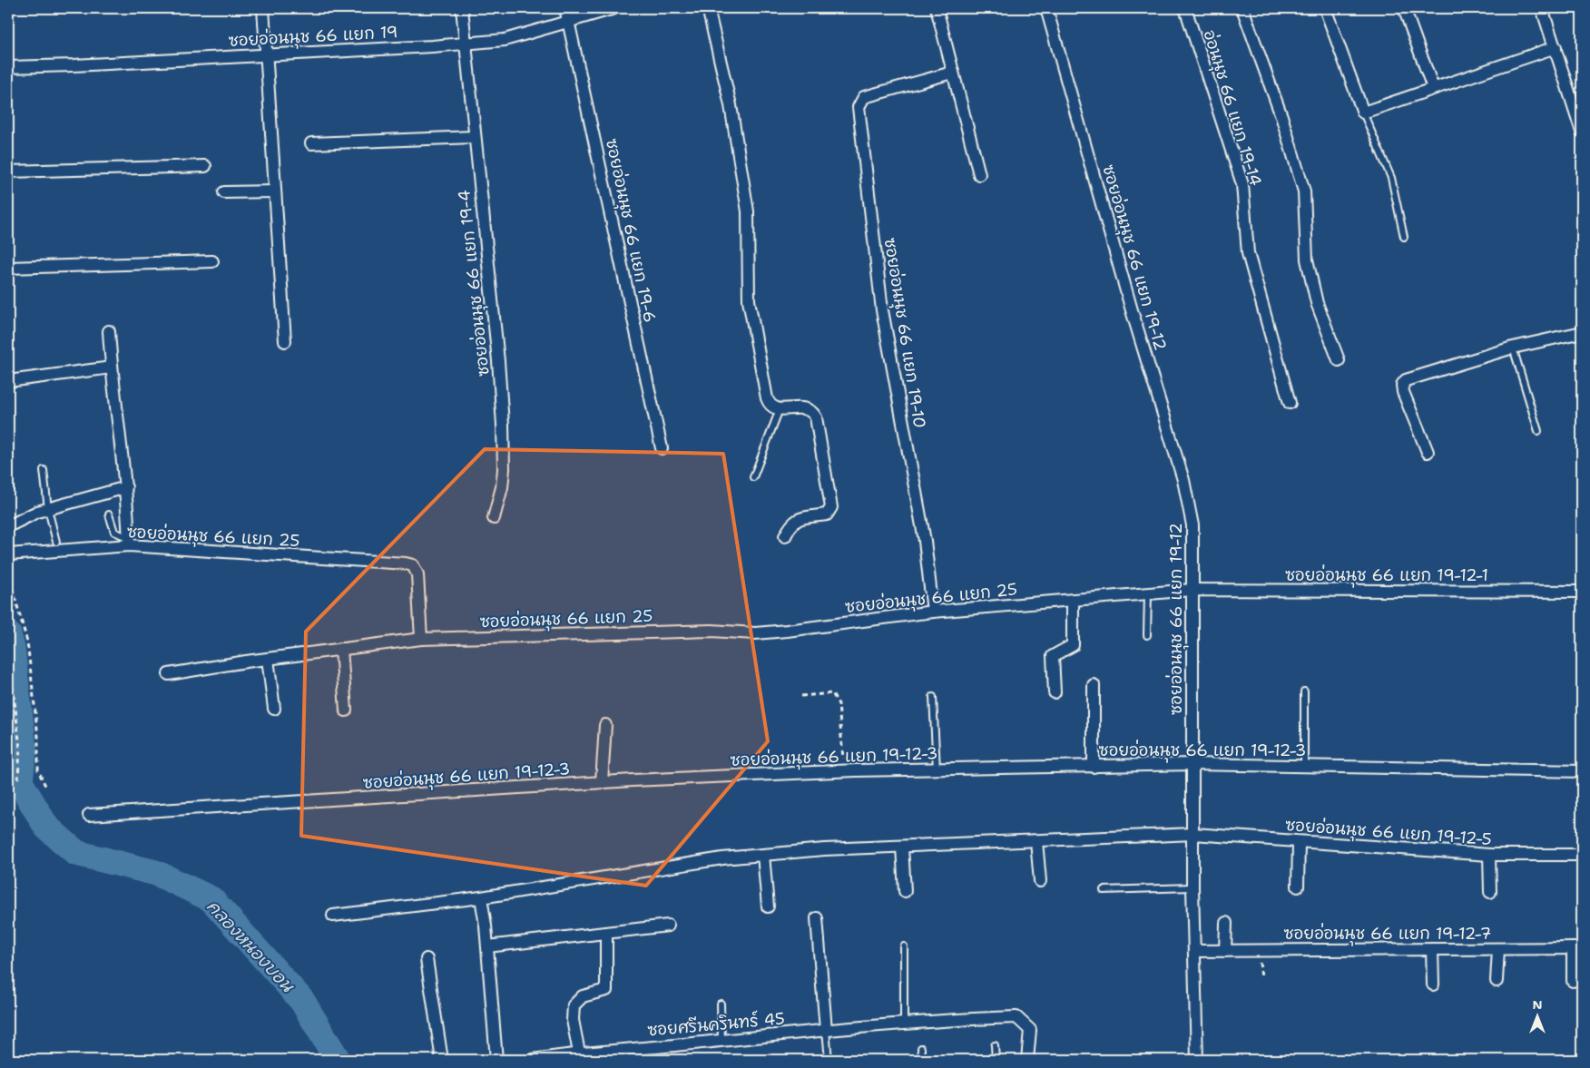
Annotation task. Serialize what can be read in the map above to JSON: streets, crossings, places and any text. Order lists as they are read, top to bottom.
{
  "streets": {
    "street": [
      "ซอยอ่อนนุช 66 แยก 19",
      "อ่อนนุช 66 แยก 19-14",
      "ซอยอ่อนนุช 66 แยก 19-6",
      "ซอยอ่อนนุช 66 แยก 19-12",
      "ซอยอ่อนนุช 66 แยก 19-4",
      "ซอยอ่อนนุช 66 แยก 19-10",
      "ซอยอ่อนนุช 66 แยก 25",
      "ซอยอ่อนนุช 66 แยก 19-12-1",
      "ซอยอ่อนนุช 66 แยก 19-12-3",
      "ซอยอ่อนนุช 66 แยก 19-12-5",
      "ซอยอ่อนนุช 66 แยก 19-12-7",
      "ซอยศรีนครินทร์ 45"
    ]
  },
  "crossings": [
    ["ซอยอ่อนนุช 66 แยก 19", "ซอยอ่อนนุช 66 แยก 19-6"],
    ["ซอยอ่อนนุช 66 แยก 19", "ซอยอ่อนนุช 66 แยก 19-4"],
    ["ซอยอ่อนนุช 66 แยก 19-12", "ซอยอ่อนนุช 66 แยก 25"],
    ["ซอยอ่อนนุช 66 แยก 19-12", "ซอยอ่อนนุช 66 แยก 19-12-1"],
    ["ซอยอ่อนนุช 66 แยก 19-12", "ซอยอ่อนนุช 66 แยก 19-12-3"],
    ["ซอยอ่อนนุช 66 แยก 19-12", "ซอยอ่อนนุช 66 แยก 19-12-5"],
    ["ซอยอ่อนนุช 66 แยก 19-12", "ซอยอ่อนนุช 66 แยก 19-12-7"],
    ["ซอยอ่อนนุช 66 แยก 19-10", "ซอยอ่อนนุช 66 แยก 25"],
    ["ซอยอ่อนนุช 66 แยก 25", "ซอยอ่อนนุช 66 แยก 19-12-1"]
  ],
  "water": ["คลองหนองบอน"],
  "north": "top"
}
